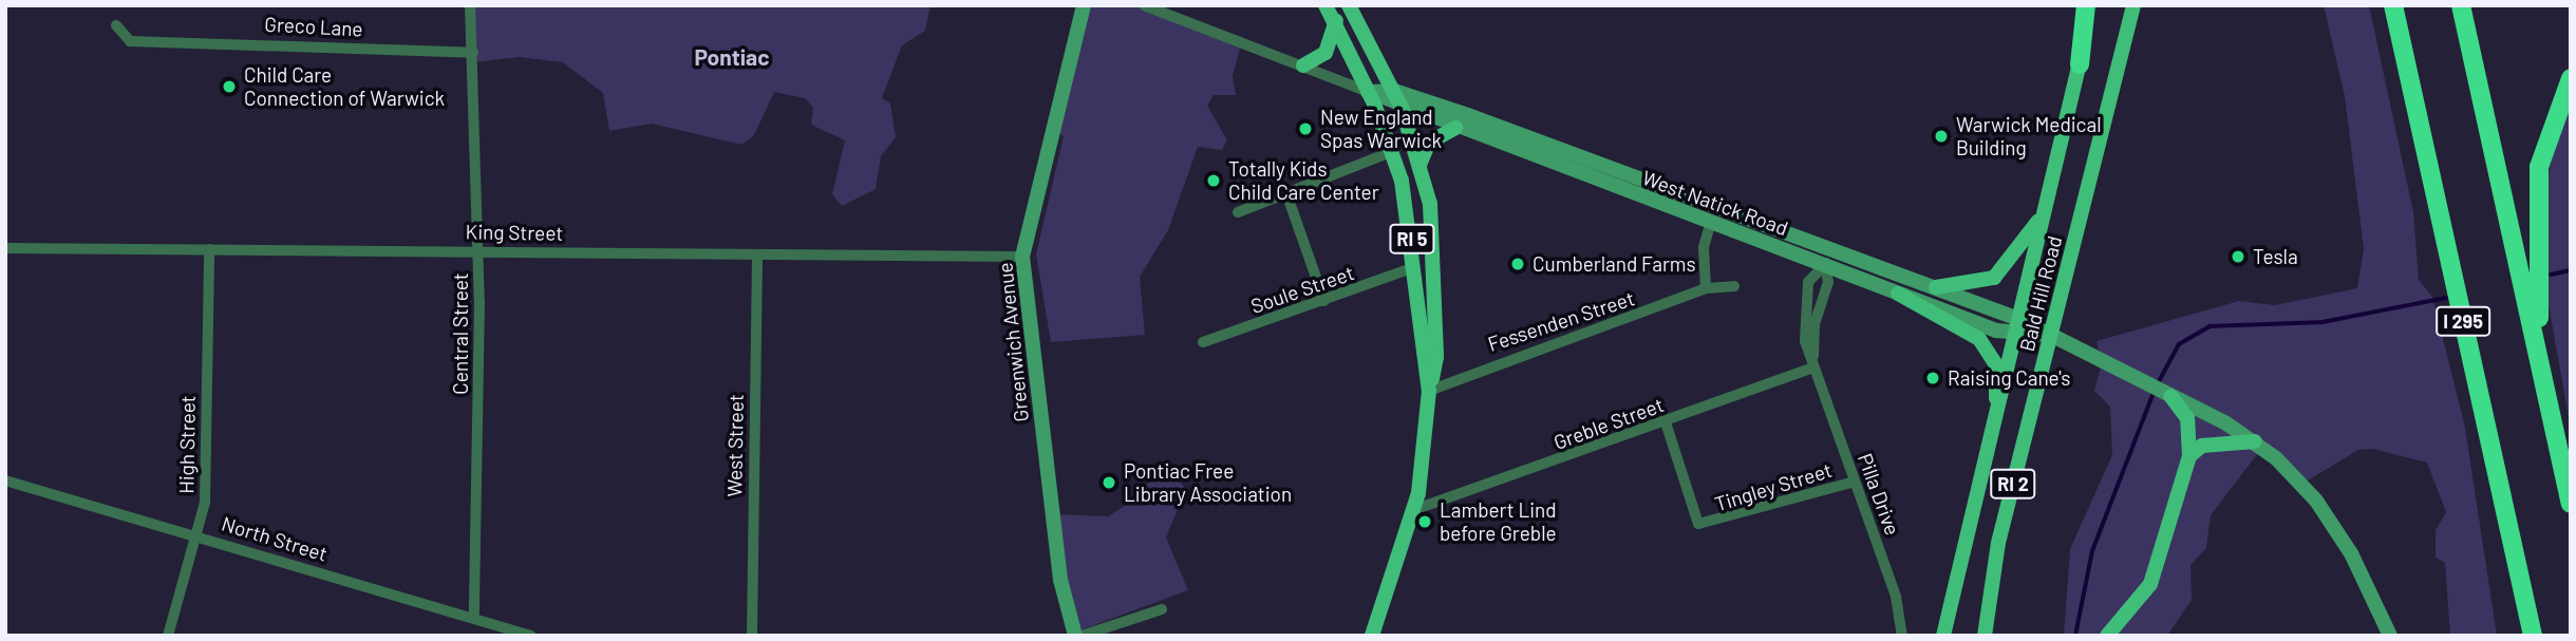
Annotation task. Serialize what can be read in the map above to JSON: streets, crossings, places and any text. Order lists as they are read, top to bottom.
{
  "streets": {
    "highway": ["I 295"],
    "main road": [
      "West Natick Road",
      "RI 5",
      "Bald Hill Road",
      "Greenwich Avenue",
      "RI 2"
    ],
    "street": [
      "Greco Lane",
      "King Street",
      "Soule Street",
      "Fessenden Street",
      "Central Street",
      "Greble Street",
      "High Street",
      "West Street",
      "Tingley Street",
      "Pilla Drive",
      "North Street"
    ]
  },
  "crossings": [
    ["Greco Lane", "Central Street"],
    ["West Natick Road", "RI 5"],
    ["West Natick Road", "Bald Hill Road"],
    ["West Natick Road", "Pilla Drive"],
    ["King Street", "Central Street"],
    ["King Street", "Greenwich Avenue"],
    ["King Street", "High Street"],
    ["King Street", "West Street"],
    ["RI 5", "Fessenden Street"],
    ["RI 5", "Greble Street"],
    ["Central Street", "North Street"],
    ["Greble Street", "Tingley Street"],
    ["Greble Street", "Pilla Drive"],
    ["High Street", "North Street"],
    ["Tingley Street", "Pilla Drive"]
  ],
  "districts": ["Pontiac"],
  "places": [
    "Child Care Connection of Warwick",
    "New England Spas Warwick",
    "Warwick Medical Building",
    "Totally Kids Child Care Center",
    "Tesla",
    "Cumberland Farms",
    "Raising Cane's",
    "Pontiac Free Library Association",
    "Lambert Lind before Greble"
  ]
}
